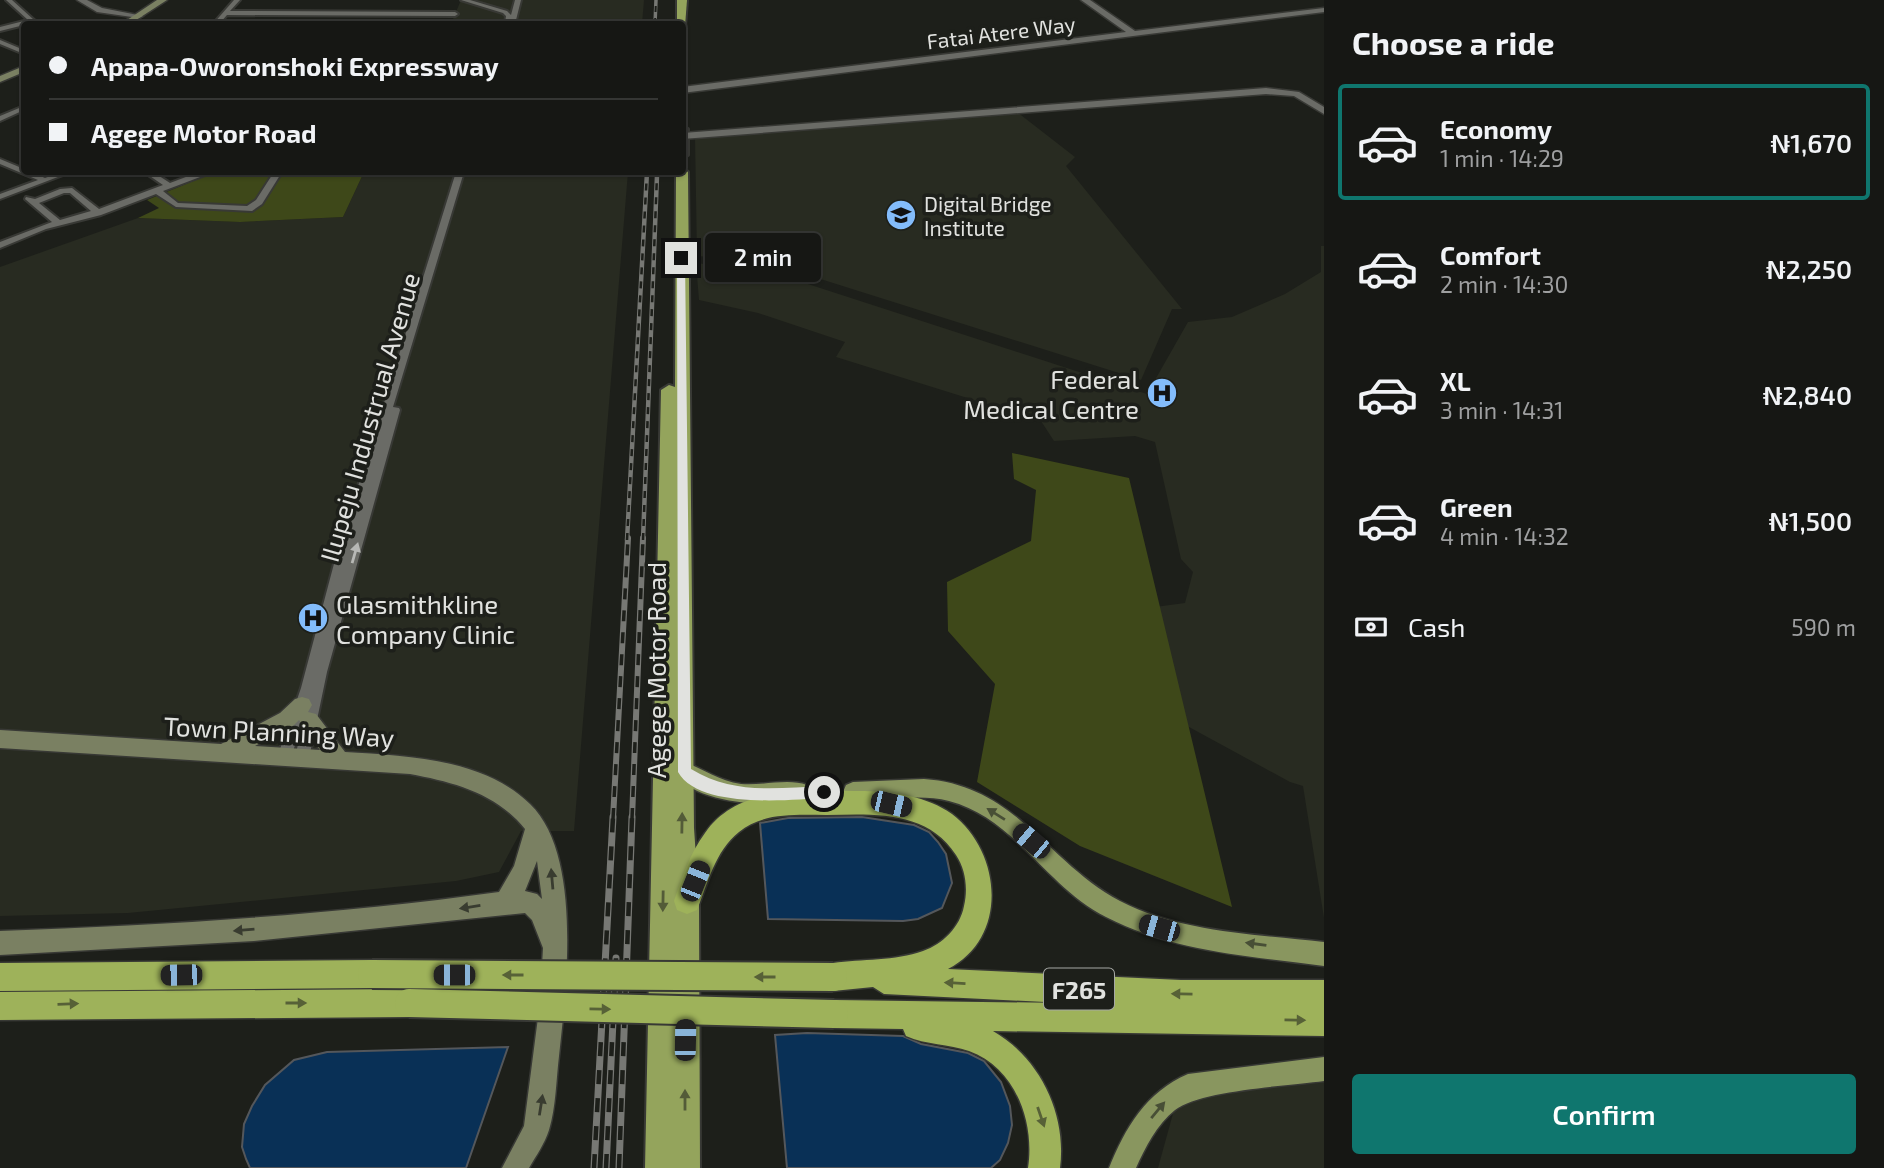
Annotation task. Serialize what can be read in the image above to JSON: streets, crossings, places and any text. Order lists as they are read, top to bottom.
{
  "streets": {
    "highway": ["Agege Motor Road", "F265"],
    "main road": ["Town Planning Way"],
    "street": ["Fatai Atere Way", "Ilupeju Industrual Avenue"]
  },
  "crossings": [
    ["Ilupeju Industrual Avenue", "Town Planning Way"]
  ],
  "places": {
    "school or university": ["Digital Bridge Institute"],
    "hospital": ["Federal Medical Centre", "Glasmithkline Company Clinic"]
  },
  "page": {
    "heading": "Choose a ride",
    "banner": ["Apapa-Oworonshoki Expressway", "Agege Motor Road"],
    "list": [
      {
        "name": "Economy",
        "note": "1 min · 14:29",
        "value": "₦1,670"
      },
      {
        "name": "Comfort",
        "note": "2 min · 14:30",
        "value": "₦2,250"
      },
      {
        "name": "XL",
        "note": "3 min · 14:31",
        "value": "₦2,840"
      },
      {
        "name": "Green",
        "note": "4 min · 14:32",
        "value": "₦1,500"
      }
    ],
    "bubble": "2 min",
    "pay": ["Cash", "590 m"],
    "buttons": "Confirm"
  }
}
